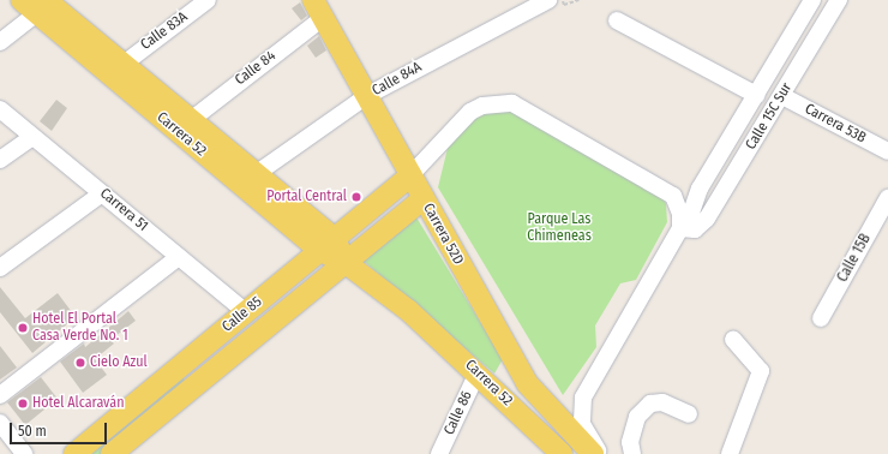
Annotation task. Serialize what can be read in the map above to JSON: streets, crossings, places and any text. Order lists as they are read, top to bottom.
{
  "streets": {
    "main road": ["Carrera 52", "Carrera 52D", "Calle 85"],
    "street": [
      "Calle 83A",
      "Calle 84",
      "Calle 84A",
      "Calle 15C Sur",
      "Carrera 53B",
      "Carrera 51",
      "Calle 15B",
      "Calle 86"
    ]
  },
  "crossings": [
    ["Calle 83A", "Carrera 52"],
    ["Calle 84", "Carrera 52"],
    ["Calle 84", "Carrera 52D"],
    ["Calle 84A", "Carrera 52"],
    ["Calle 84A", "Carrera 52D"],
    ["Calle 15C Sur", "Carrera 53B"],
    ["Carrera 52", "Calle 85"],
    ["Carrera 52", "Calle 86"],
    ["Carrera 51", "Calle 85"],
    ["Carrera 52D", "Calle 85"]
  ],
  "parks": ["Parque Las Chimeneas"],
  "places": [
    "Portal Central",
    "Hotel El Portal Casa Verde No. 1",
    "Cielo Azul",
    "Hotel Alcaraván"
  ],
  "scale_bar": "50 m"
}
